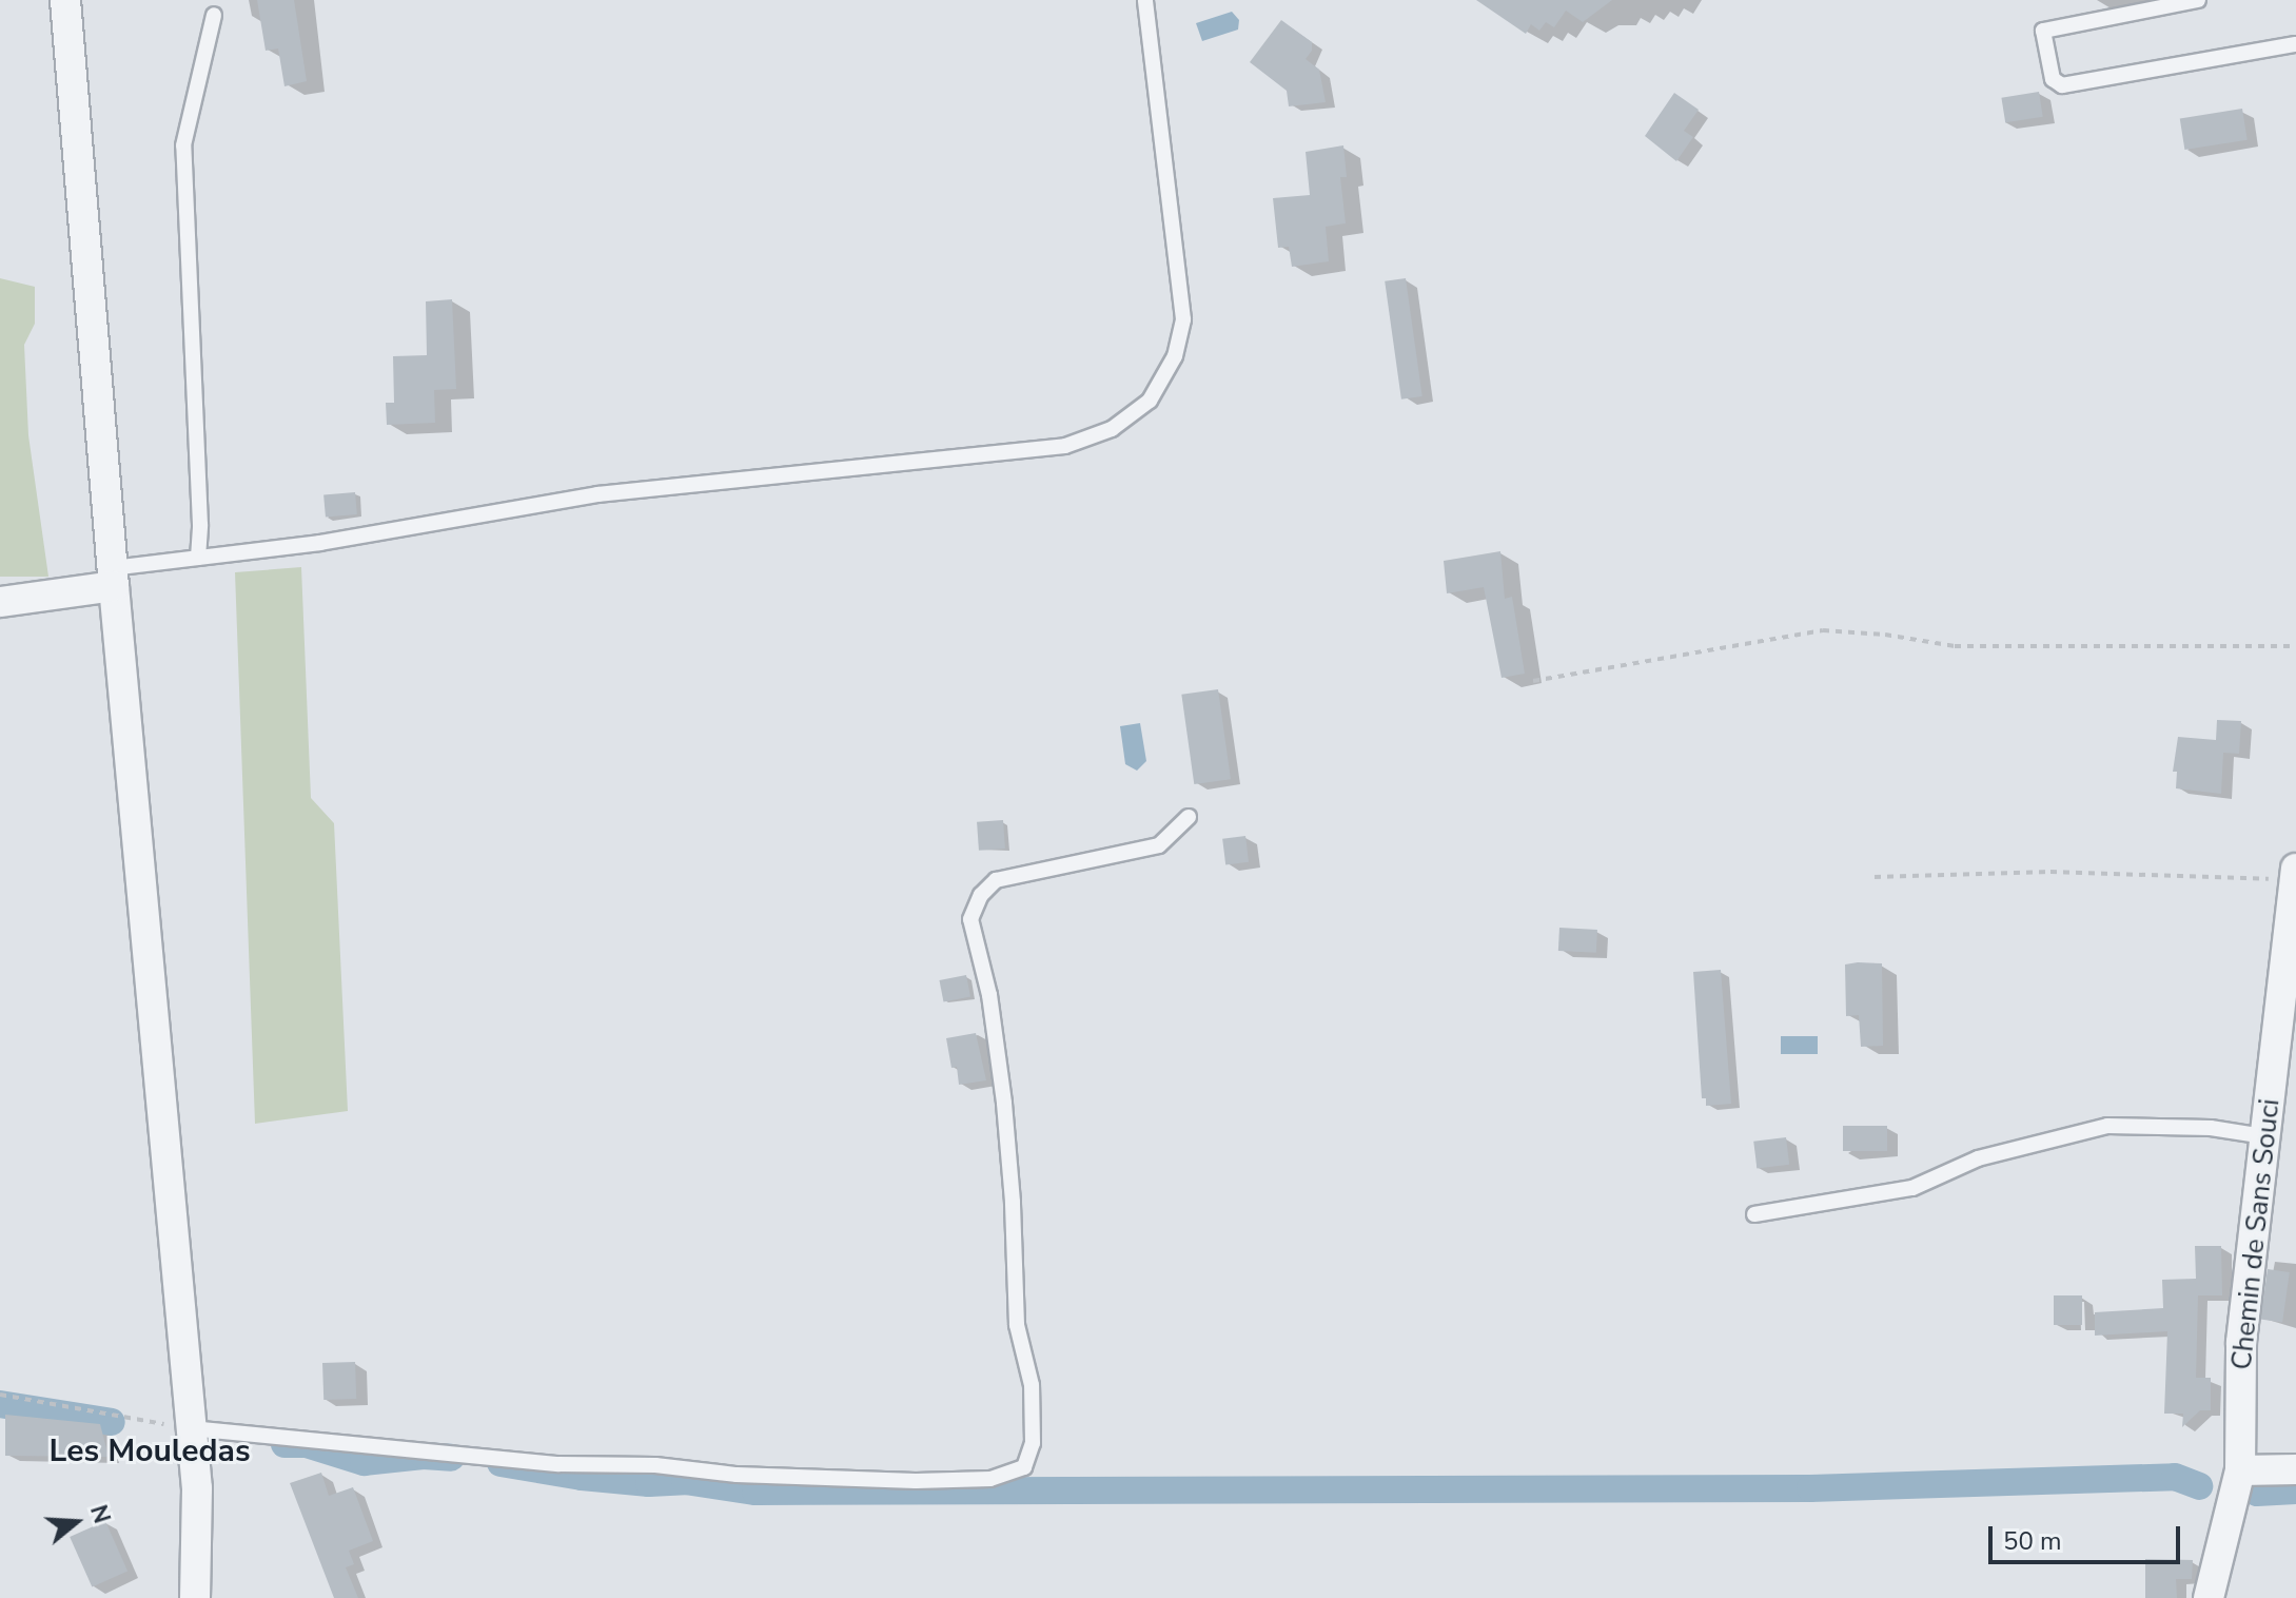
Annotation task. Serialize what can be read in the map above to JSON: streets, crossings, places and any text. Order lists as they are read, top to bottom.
{
  "streets": {
    "street": ["Chemin de Sans Souci"]
  },
  "districts": ["Les Mouledas"],
  "scale_bar": "50 m",
  "north": "right"
}
